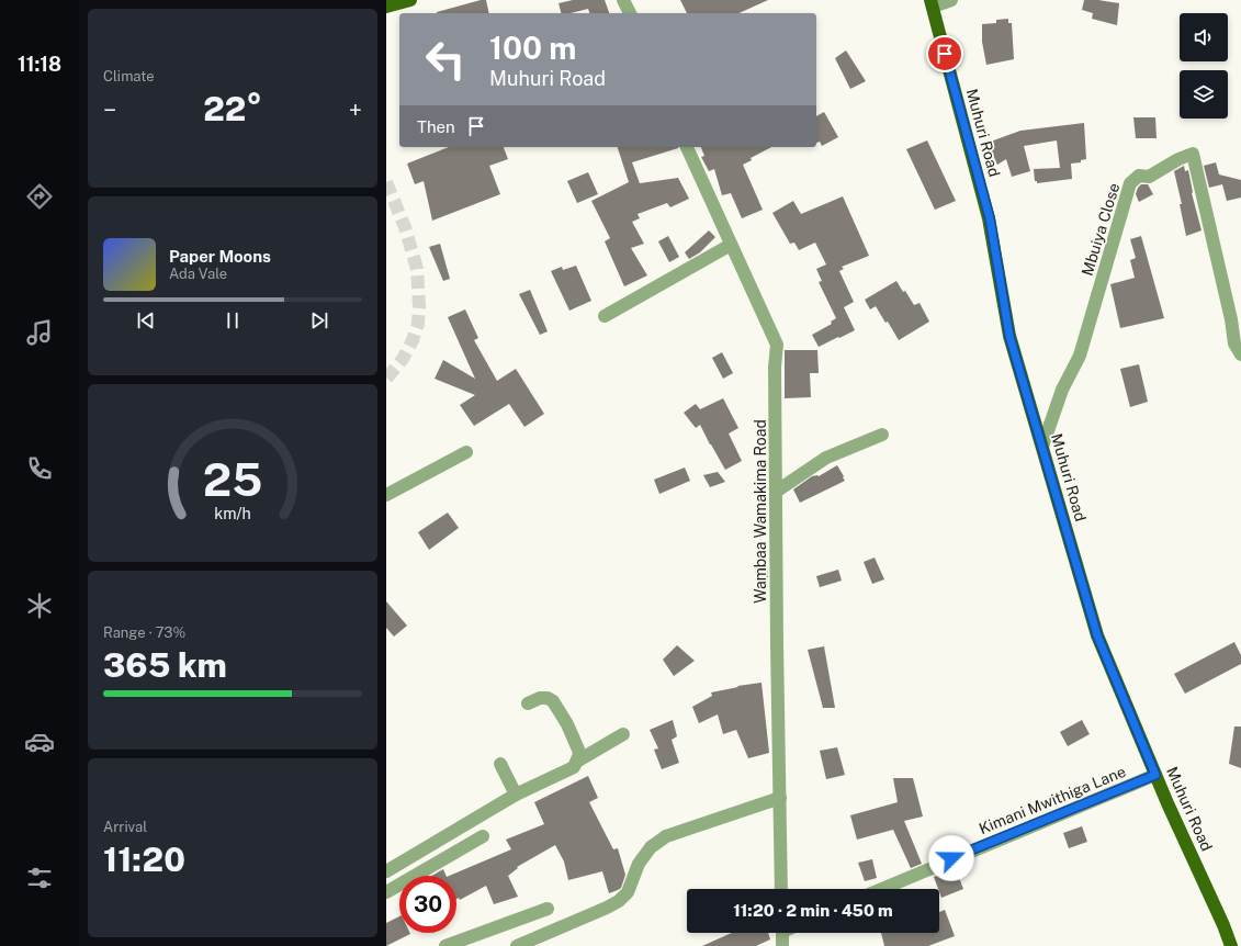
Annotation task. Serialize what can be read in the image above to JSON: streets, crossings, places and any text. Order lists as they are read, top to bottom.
{
  "streets": {
    "main road": ["Muhuri Road"],
    "street": ["Mbuiya Close", "Wambaa Wamakima Road", "Kimani Mwithiga Lane"]
  },
  "crossings": [
    ["Muhuri Road", "Mbuiya Close"],
    ["Muhuri Road", "Kimani Mwithiga Lane"]
  ],
  "page": {
    "tabs": "11:18",
    "tile": [
      "Climate",
      ["Range · 73%", "365 km"],
      ["Arrival", "11:20"]
    ],
    "turn": ["100 m", "Muhuri Road"],
    "heat": ["−", "22°", "+"],
    "then": "Then",
    "song": ["Paper Moons", "Ada Vale"],
    "limit": "30",
    "trip": "11:20 · 2 min · 450 m",
    "gauge": ["25", "km/h"]
  }
}
